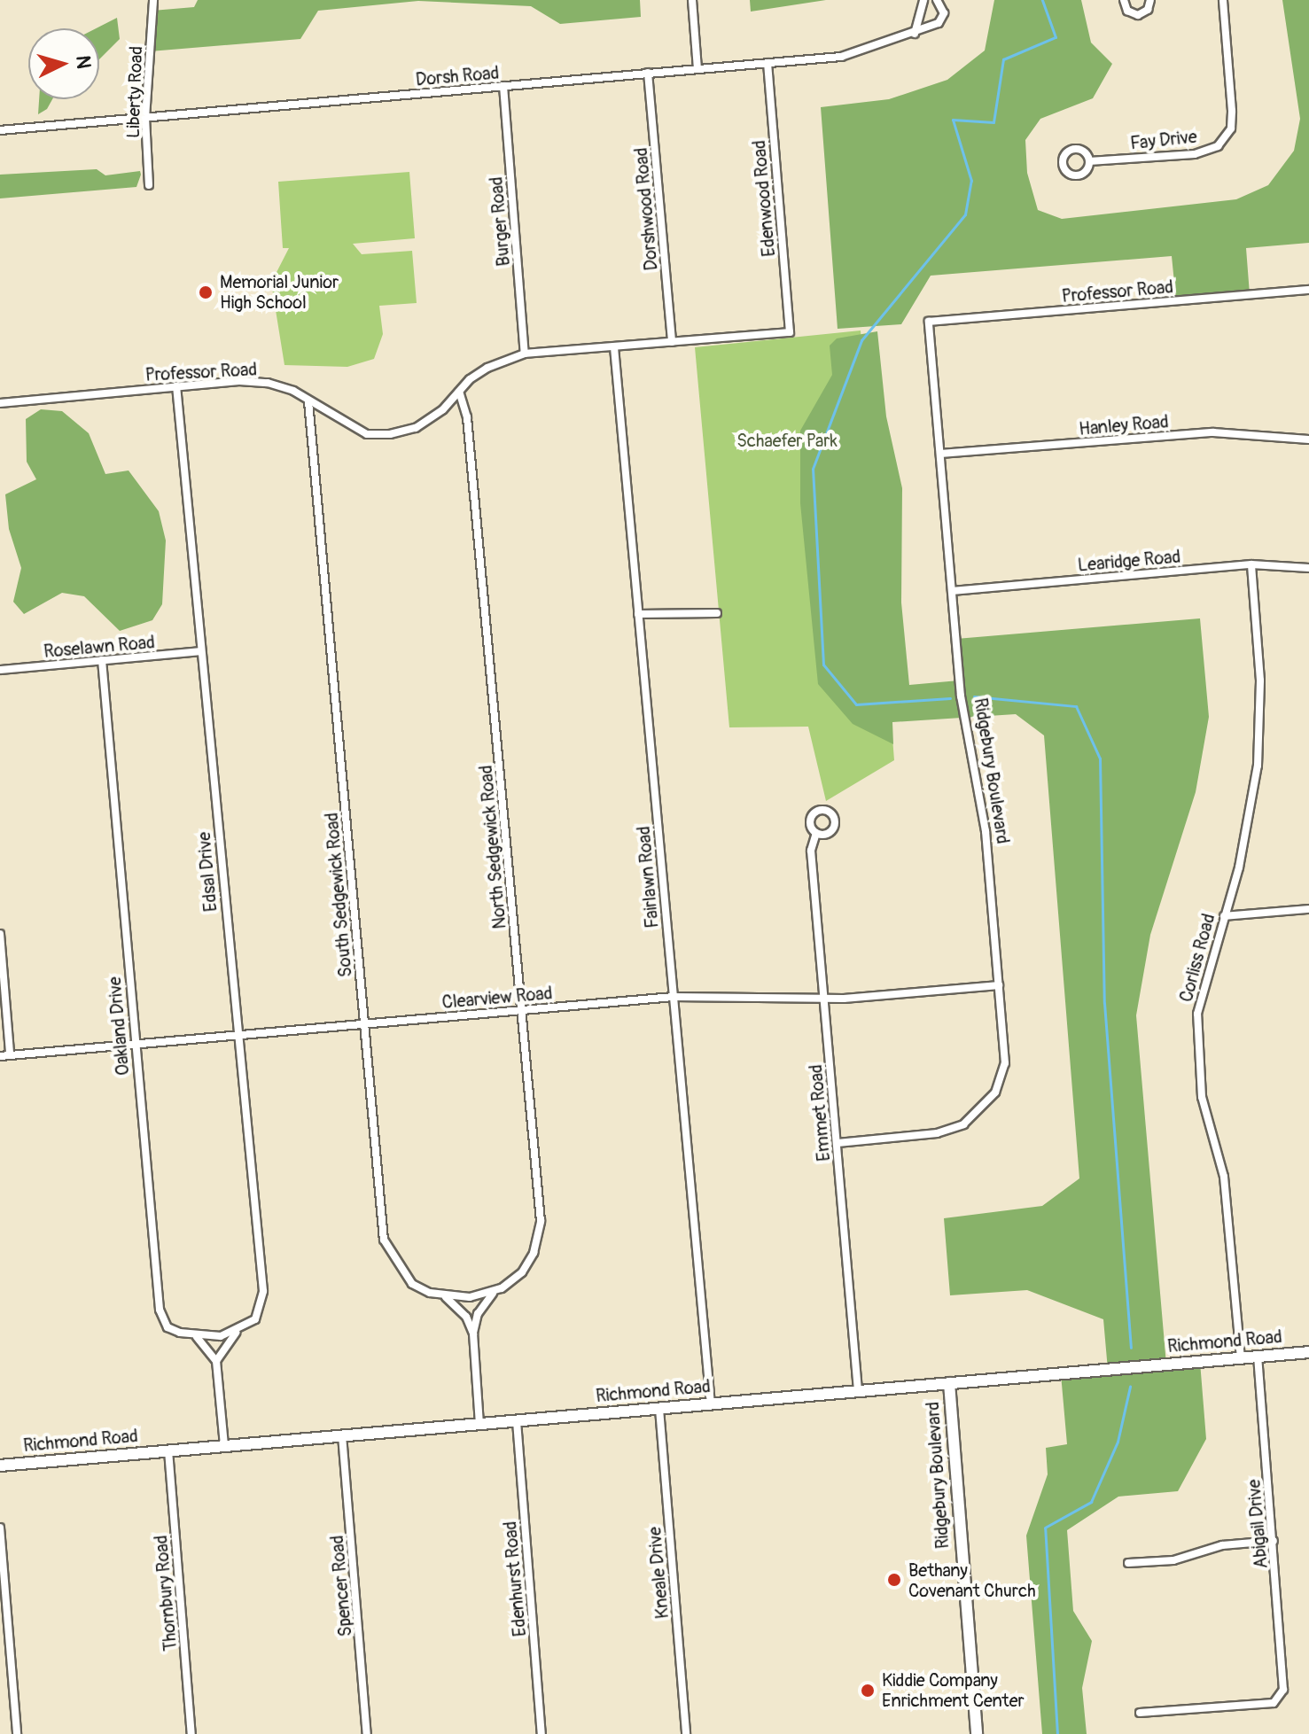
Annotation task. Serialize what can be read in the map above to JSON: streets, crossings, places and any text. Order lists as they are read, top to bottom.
{
  "streets": {
    "main road": ["Ridgebury Boulevard", "Richmond Road"],
    "street": [
      "Dorsh Road",
      "Liberty Road",
      "Fay Drive",
      "Edenwood Road",
      "Dorshwood Road",
      "Burger Road",
      "Professor Road",
      "Hanley Road",
      "Learidge Road",
      "Roselawn Road",
      "North Sedgewick Road",
      "Edsal Drive",
      "Fairlawn Road",
      "South Sedgewick Road",
      "Corliss Road",
      "Clearview Road",
      "Oakland Drive",
      "Emmet Road",
      "Abigail Drive",
      "Kneale Drive",
      "Edenhurst Road",
      "Spencer Road",
      "Thornbury Road"
    ]
  },
  "crossings": [
    ["Dorsh Road", "Liberty Road"],
    ["Dorsh Road", "Edenwood Road"],
    ["Dorsh Road", "Dorshwood Road"],
    ["Dorsh Road", "Burger Road"],
    ["Edenwood Road", "Professor Road"],
    ["Dorshwood Road", "Professor Road"],
    ["Burger Road", "Professor Road"],
    ["Professor Road", "Ridgebury Boulevard"],
    ["Professor Road", "North Sedgewick Road"],
    ["Professor Road", "Edsal Drive"],
    ["Professor Road", "Fairlawn Road"],
    ["Professor Road", "South Sedgewick Road"],
    ["Hanley Road", "Ridgebury Boulevard"],
    ["Learidge Road", "Ridgebury Boulevard"],
    ["Learidge Road", "Corliss Road"],
    ["Roselawn Road", "Edsal Drive"],
    ["Roselawn Road", "Oakland Drive"],
    ["Ridgebury Boulevard", "Clearview Road"],
    ["Ridgebury Boulevard", "Emmet Road"],
    ["Ridgebury Boulevard", "Richmond Road"],
    ["North Sedgewick Road", "South Sedgewick Road"],
    ["North Sedgewick Road", "Clearview Road"],
    ["Edsal Drive", "Clearview Road"],
    ["Edsal Drive", "Oakland Drive"],
    ["Fairlawn Road", "Clearview Road"],
    ["Fairlawn Road", "Richmond Road"],
    ["South Sedgewick Road", "Clearview Road"],
    ["Corliss Road", "Richmond Road"],
    ["Clearview Road", "Oakland Drive"],
    ["Clearview Road", "Emmet Road"],
    ["Emmet Road", "Richmond Road"],
    ["Richmond Road", "Abigail Drive"],
    ["Richmond Road", "Kneale Drive"],
    ["Richmond Road", "Edenhurst Road"],
    ["Richmond Road", "Spencer Road"],
    ["Richmond Road", "Thornbury Road"]
  ],
  "parks": ["Schaefer Park"],
  "places": ["Memorial Junior High School", "Bethany Covenant Church", "Kiddie Company Enrichment Center"],
  "north": "right"
}
